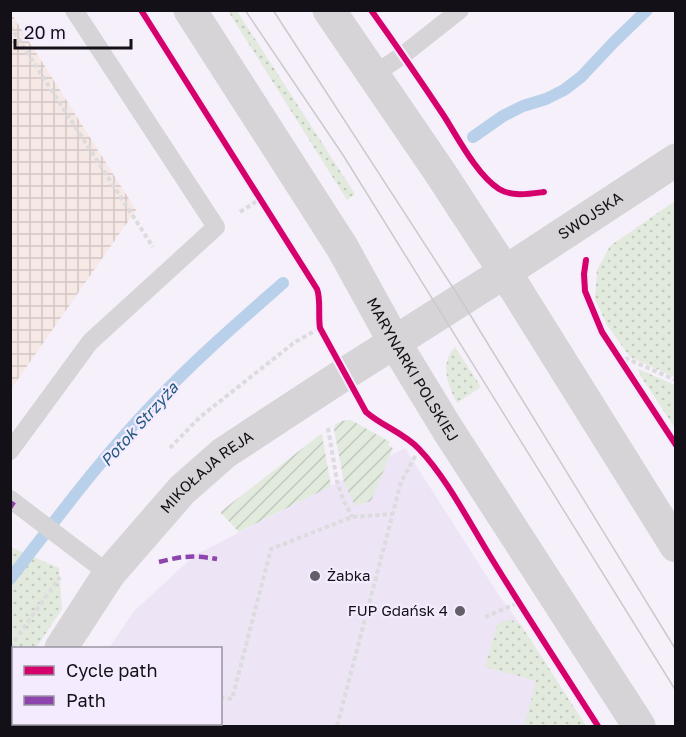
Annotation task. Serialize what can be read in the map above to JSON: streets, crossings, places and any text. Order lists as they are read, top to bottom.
{
  "streets": {
    "main road": ["SWOJSKA", "MARYNARKI POLSKIEJ", "MIKOŁAJA REJA"]
  },
  "crossings": [
    ["SWOJSKA", "MARYNARKI POLSKIEJ"],
    ["SWOJSKA", "MIKOŁAJA REJA"],
    ["MARYNARKI POLSKIEJ", "MIKOŁAJA REJA"]
  ],
  "water": ["Potok Strzyża"],
  "places": ["Żabka", "FUP Gdańsk 4"],
  "legend": ["Cycle path", "Path"],
  "scale_bar": "20 m"
}
